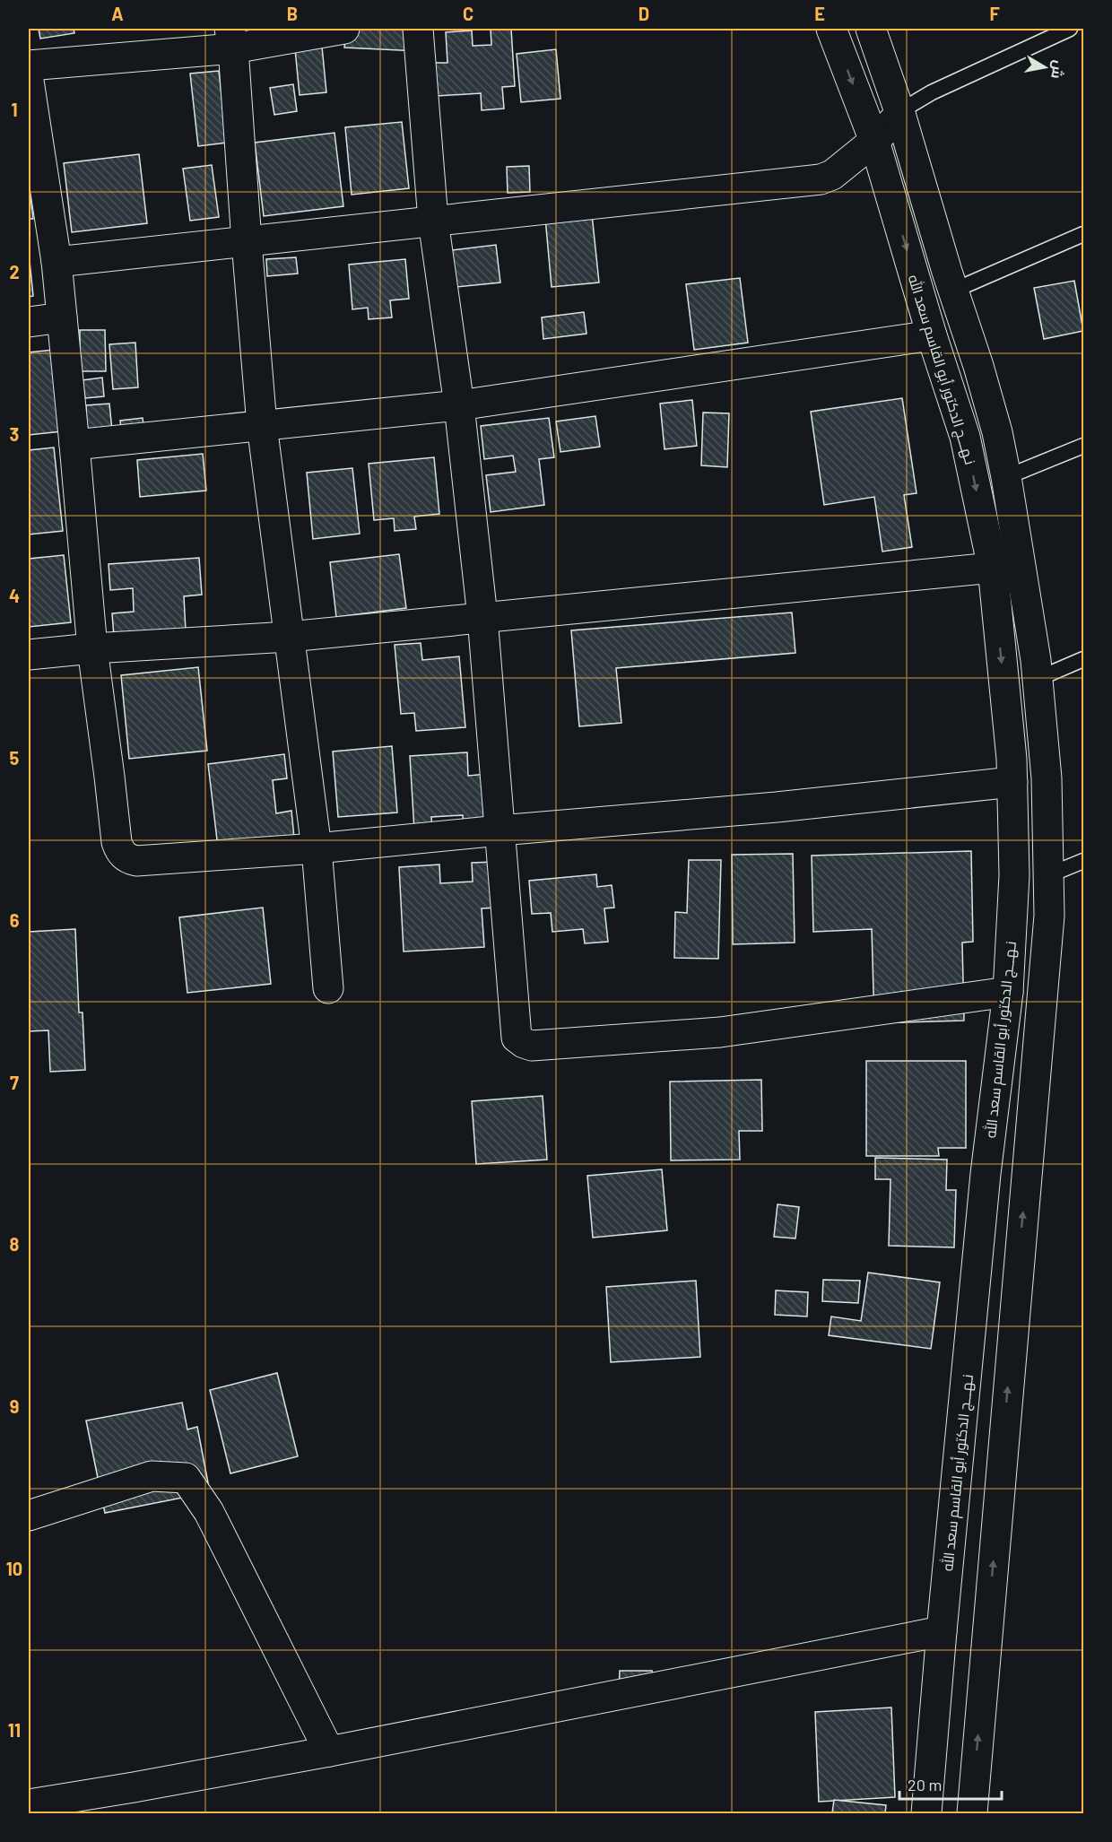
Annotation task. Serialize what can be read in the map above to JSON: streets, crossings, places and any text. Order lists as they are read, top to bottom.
{
  "streets": {
    "street": ["نـهـــج الدكتور أبو القاسم سعد الله"]
  },
  "scale_bar": "20 m",
  "north": "right",
  "grid": {
    "columns": [
      "A",
      "B",
      "C",
      "D",
      "E",
      "F"
    ],
    "rows": [
      "1",
      "2",
      "3",
      "4",
      "5",
      "6",
      "7",
      "8",
      "9",
      "10",
      "11"
    ]
  }
}
